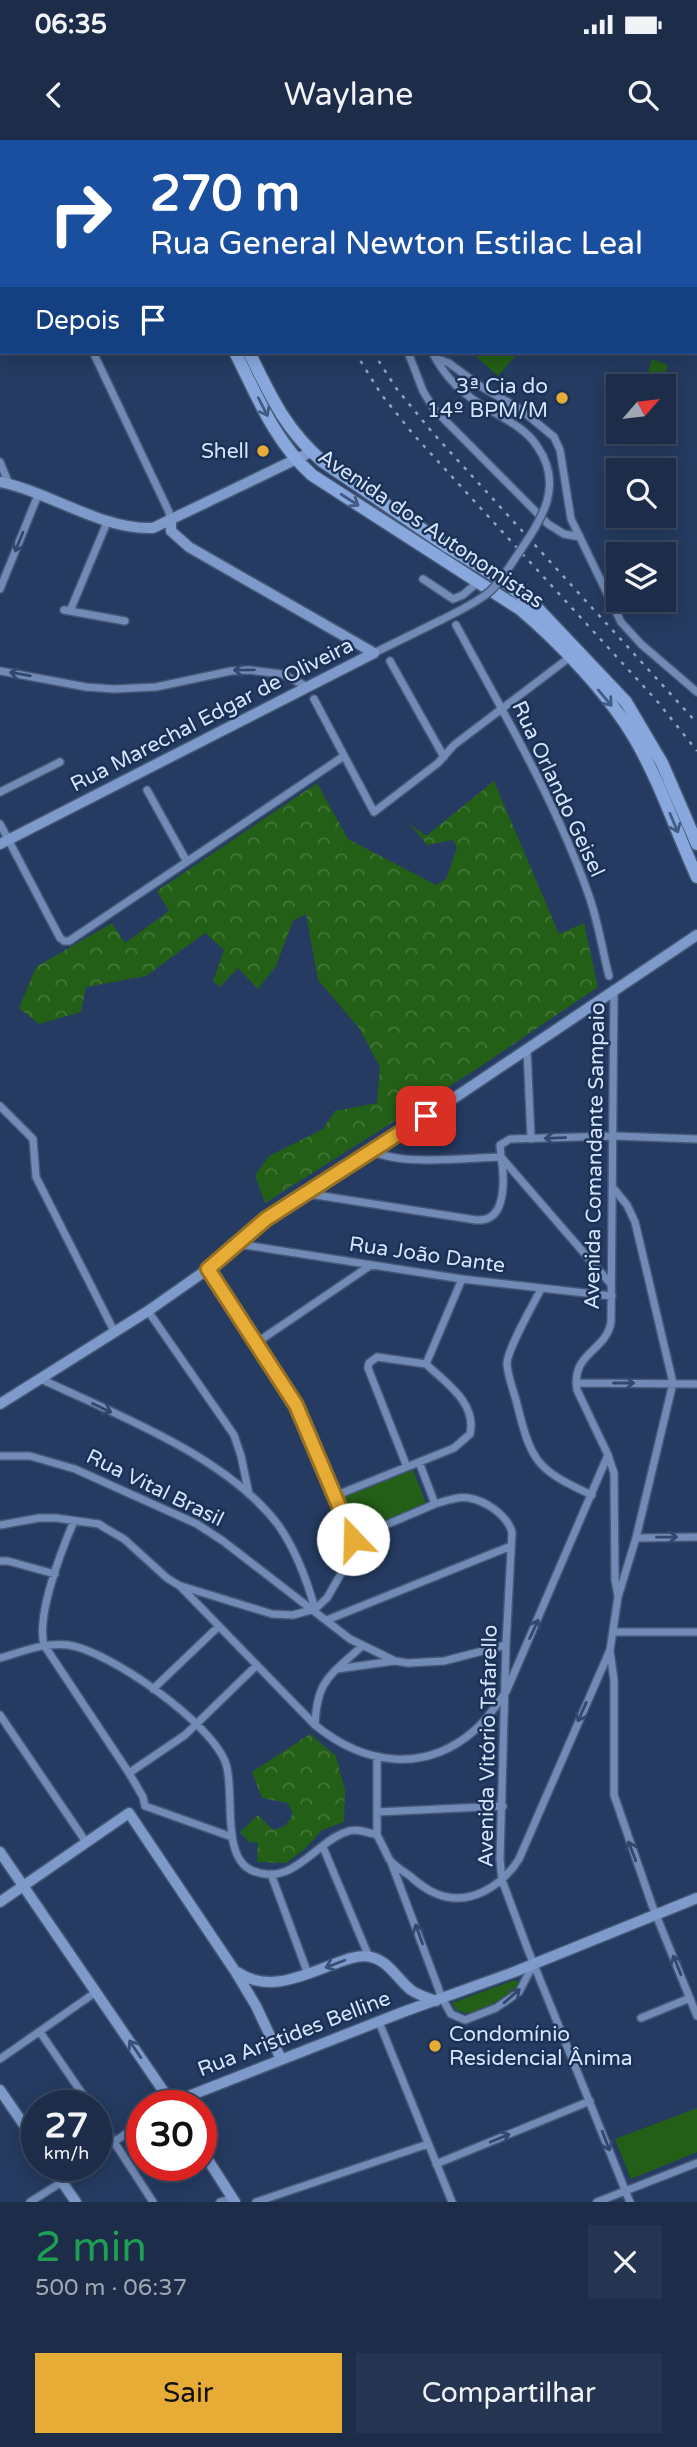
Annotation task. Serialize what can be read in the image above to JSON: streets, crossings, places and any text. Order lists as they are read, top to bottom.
{
  "streets": {
    "main road": ["Avenida dos Autonomistas"],
    "street": [
      "Rua Marechal Edgar de Oliveira",
      "Rua Orlando Geisel",
      "Avenida Comandante Sampaio",
      "Rua João Dante",
      "Rua Vital Brasil",
      "Avenida Vitório Tafarello",
      "Rua Aristides Belline"
    ]
  },
  "crossings": [
    ["Avenida Comandante Sampaio", "Rua João Dante"],
    ["Avenida Vitório Tafarello", "Rua Aristides Belline"]
  ],
  "places": ["3ª Cia do 14º BPM/M", "Shell", "Condomínio Residencial Ânima"],
  "north": "top right",
  "page": {
    "status": "06:35",
    "header": "Waylane",
    "turn": ["270 m", "Rua General Newton Estilac Leal"],
    "then": "Depois",
    "speed": "27 km/h",
    "limit": "30",
    "heading": ["2 min", "500 m · 06:37"],
    "buttons": ["Sair", "Compartilhar"]
  }
}
